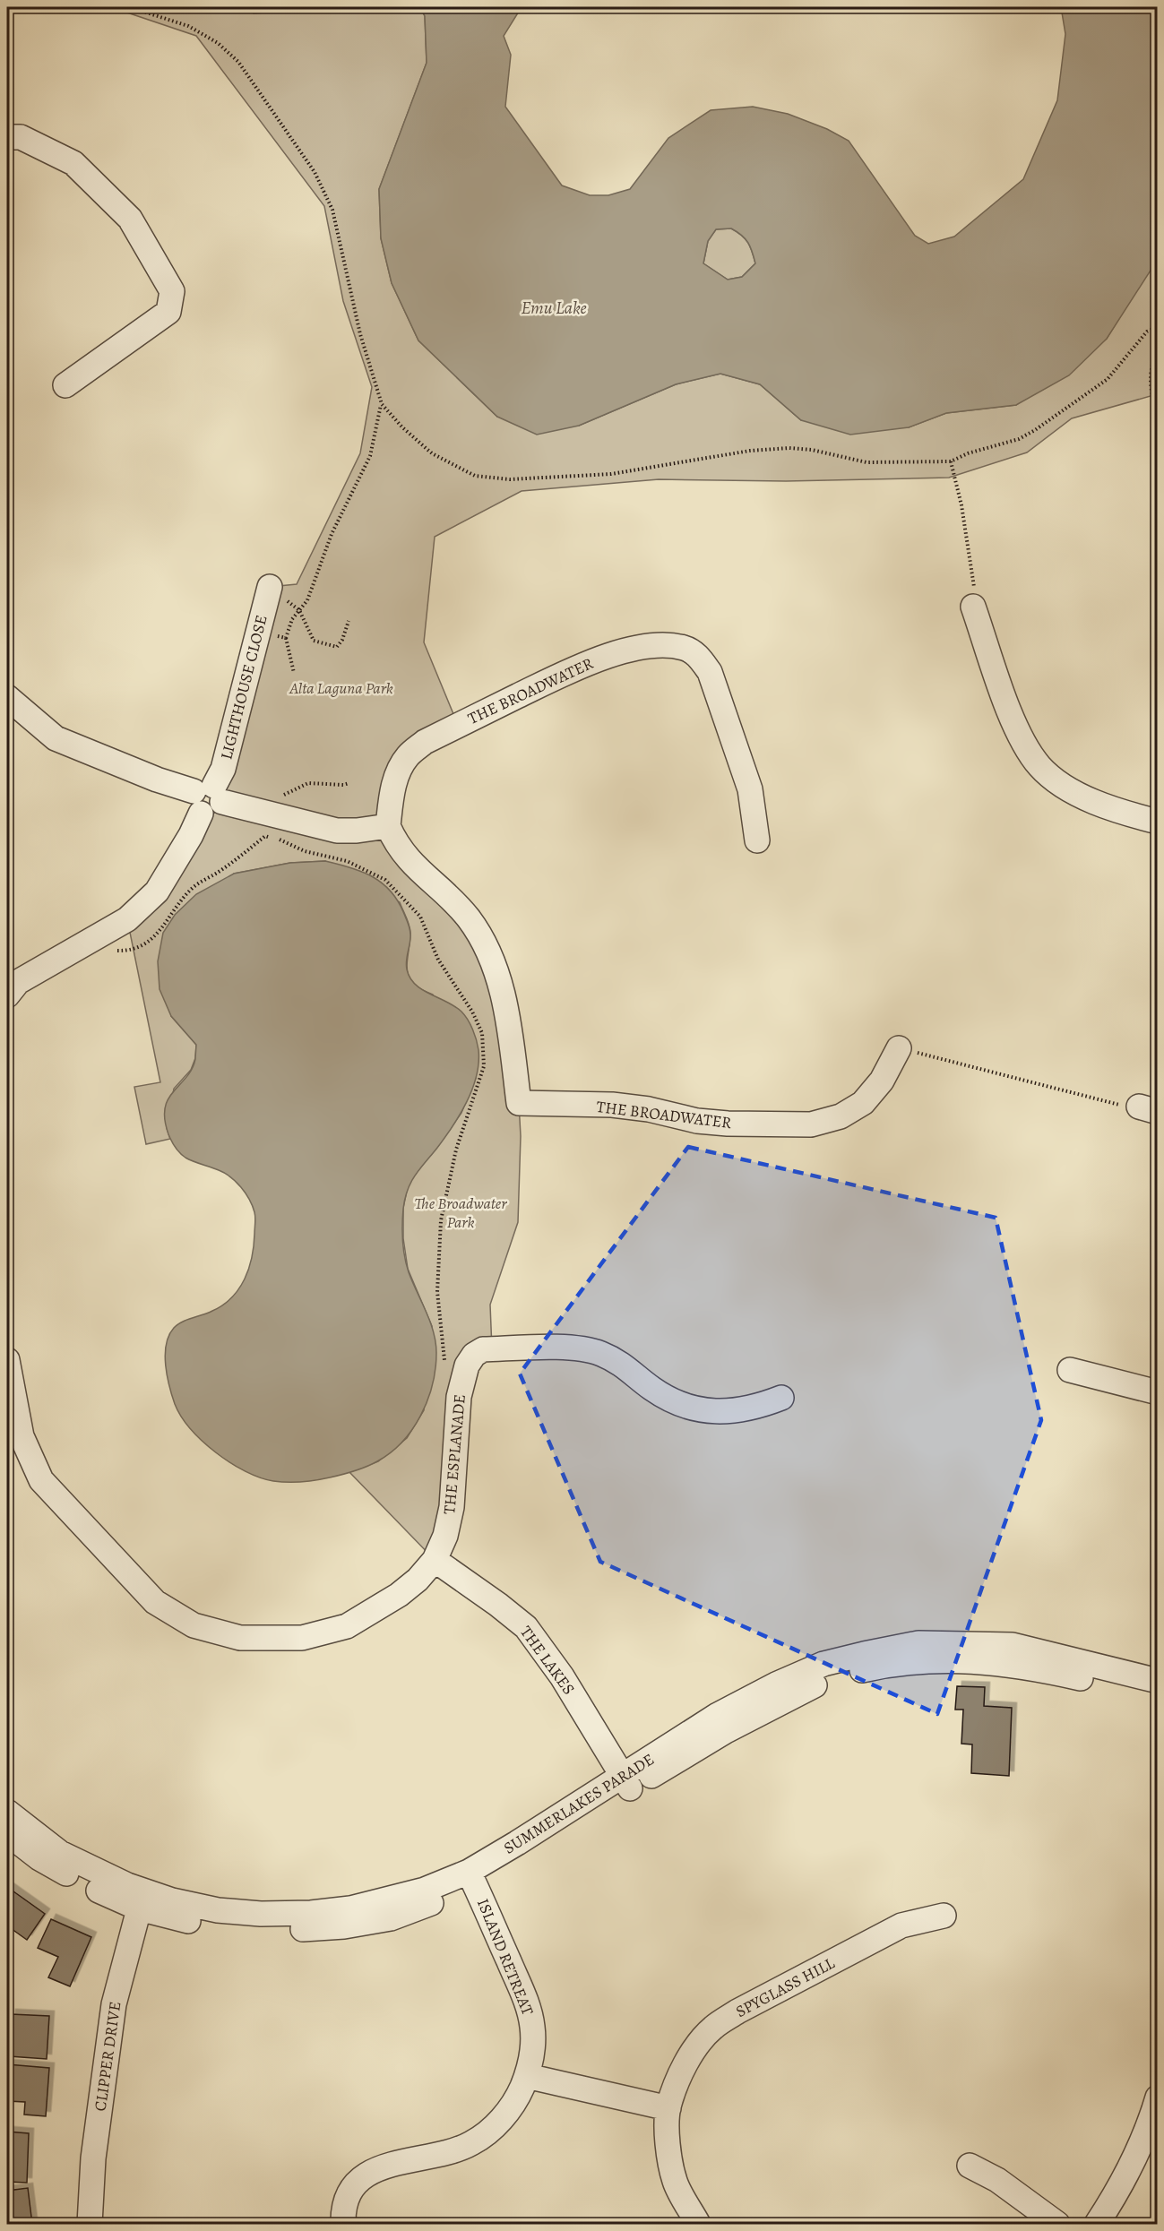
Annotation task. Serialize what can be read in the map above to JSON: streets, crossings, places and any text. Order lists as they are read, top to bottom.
{
  "streets": {
    "street": [
      "LIGHTHOUSE CLOSE",
      "THE BROADWATER",
      "THE ESPLANADE",
      "THE LAKES",
      "SUMMERLAKES PARADE",
      "ISLAND RETREAT",
      "SPYGLASS HILL",
      "CLIPPER DRIVE"
    ]
  },
  "crossings": [
    ["THE ESPLANADE", "THE LAKES"],
    ["THE LAKES", "SUMMERLAKES PARADE"],
    ["SUMMERLAKES PARADE", "ISLAND RETREAT"],
    ["SUMMERLAKES PARADE", "CLIPPER DRIVE"]
  ],
  "water": ["Emu Lake"],
  "parks": ["Alta Laguna Park", "The Broadwater Park"]
}
